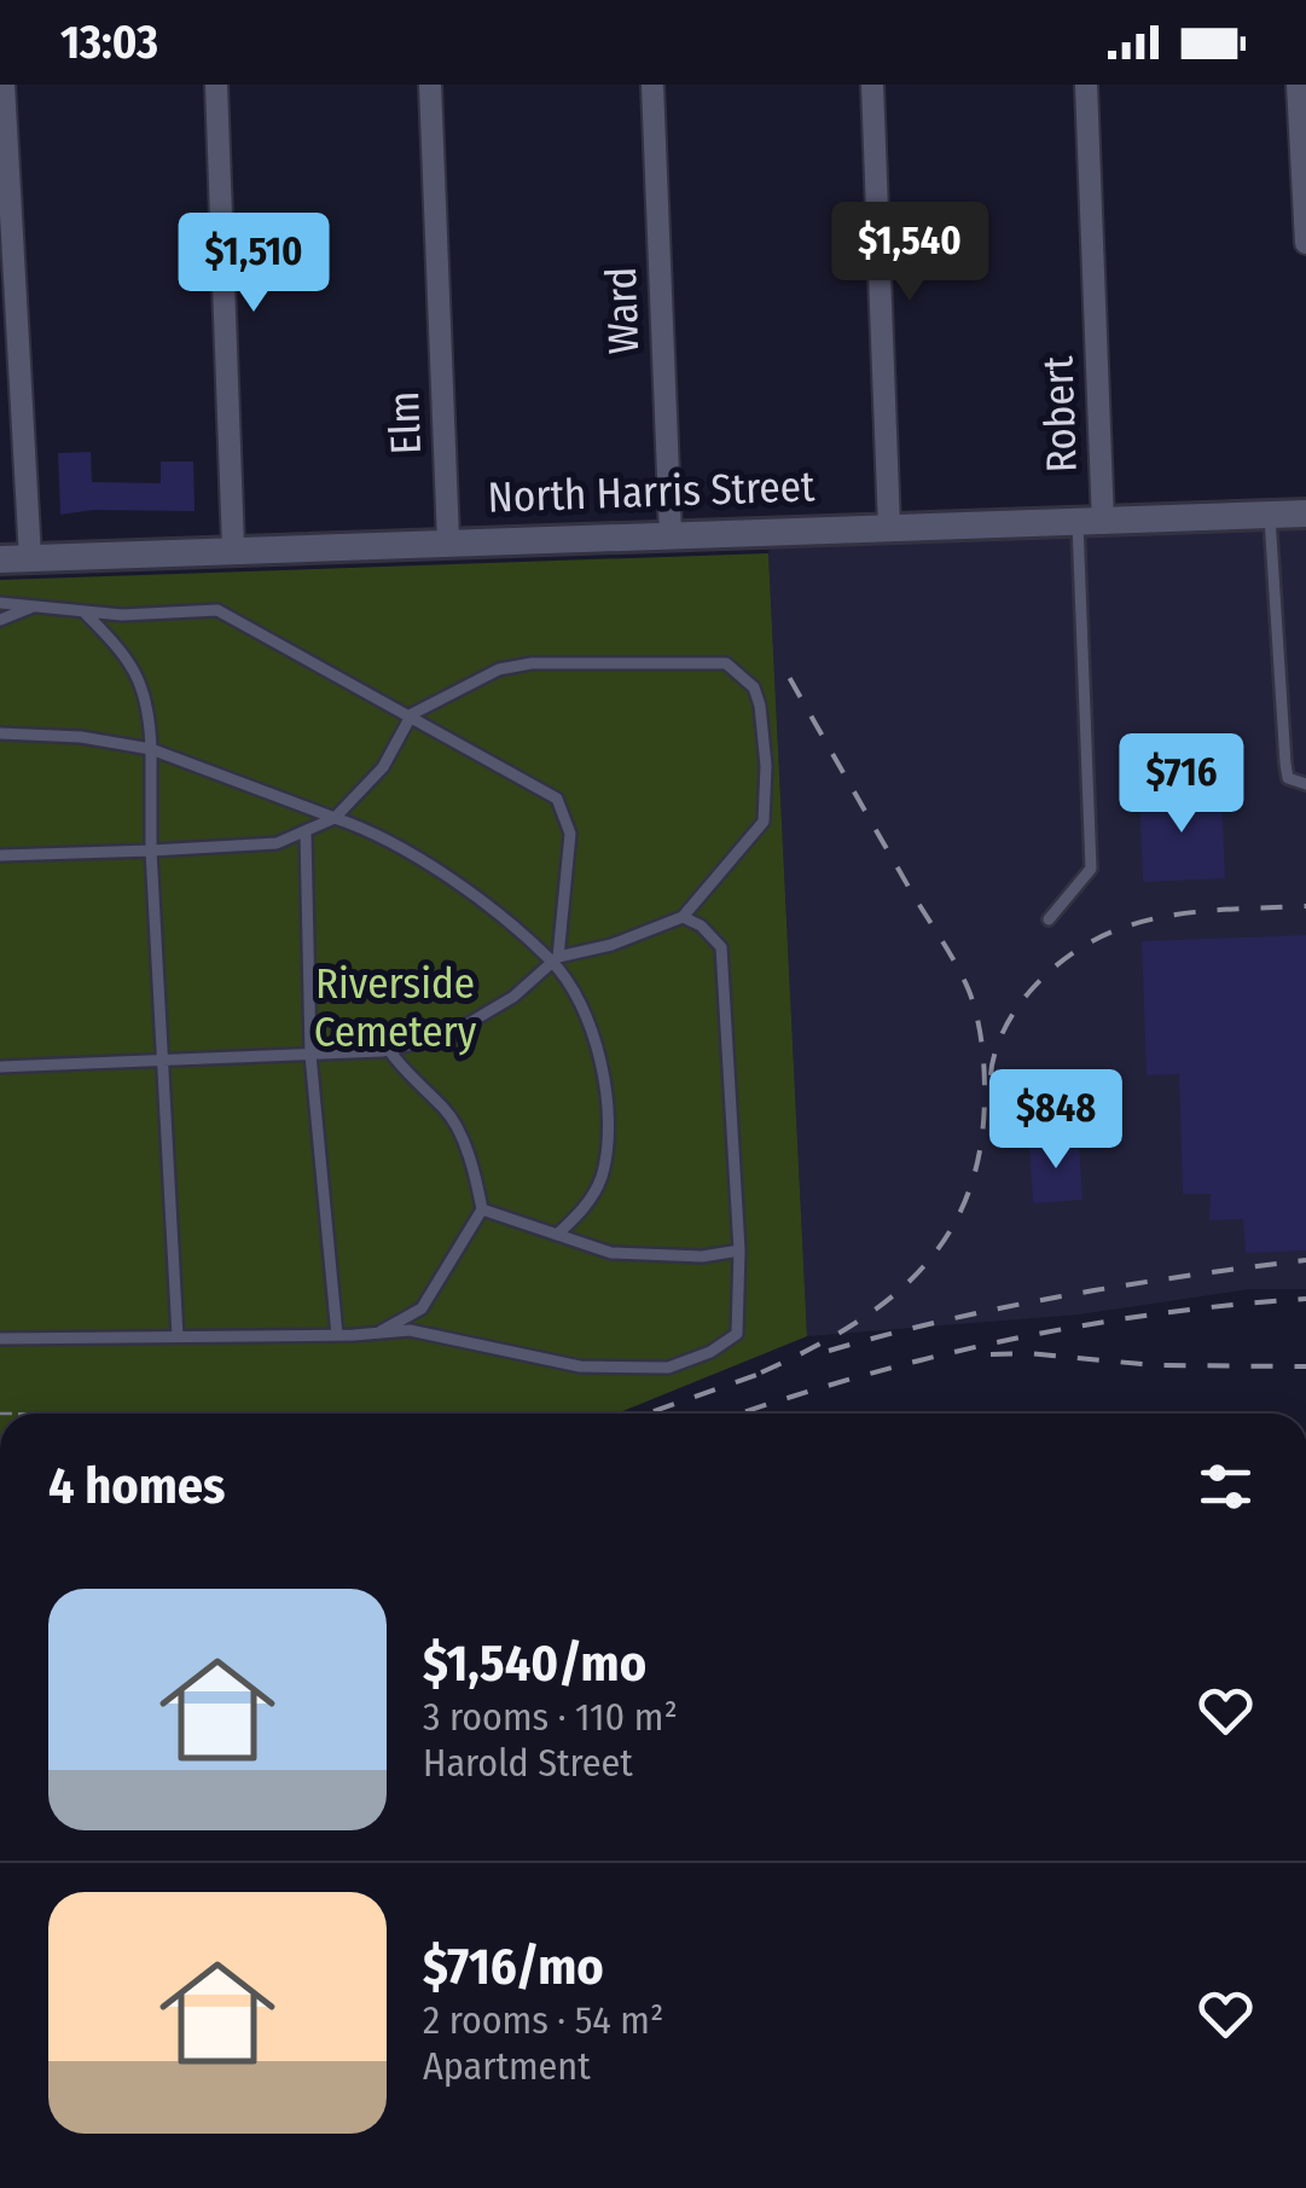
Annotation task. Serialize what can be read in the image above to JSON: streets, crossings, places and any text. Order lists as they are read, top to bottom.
{
  "streets": {
    "street": [
      "Ward",
      "Robert",
      "Elm",
      "North Harris Street"
    ]
  },
  "crossings": [
    ["Ward", "North Harris Street"],
    ["Robert", "North Harris Street"],
    ["Elm", "North Harris Street"]
  ],
  "parks": ["Riverside Cemetery"],
  "page": {
    "status": "13:03",
    "price": [
      "$1,540",
      "$1,510",
      "$716",
      "$848"
    ],
    "heading": "4 homes",
    "list": [
      {
        "name": "$1,540/mo",
        "note": "3 rooms · 110 m² · Harold Street"
      },
      {
        "name": "$716/mo",
        "note": "2 rooms · 54 m² · Apartment"
      }
    ]
  }
}
